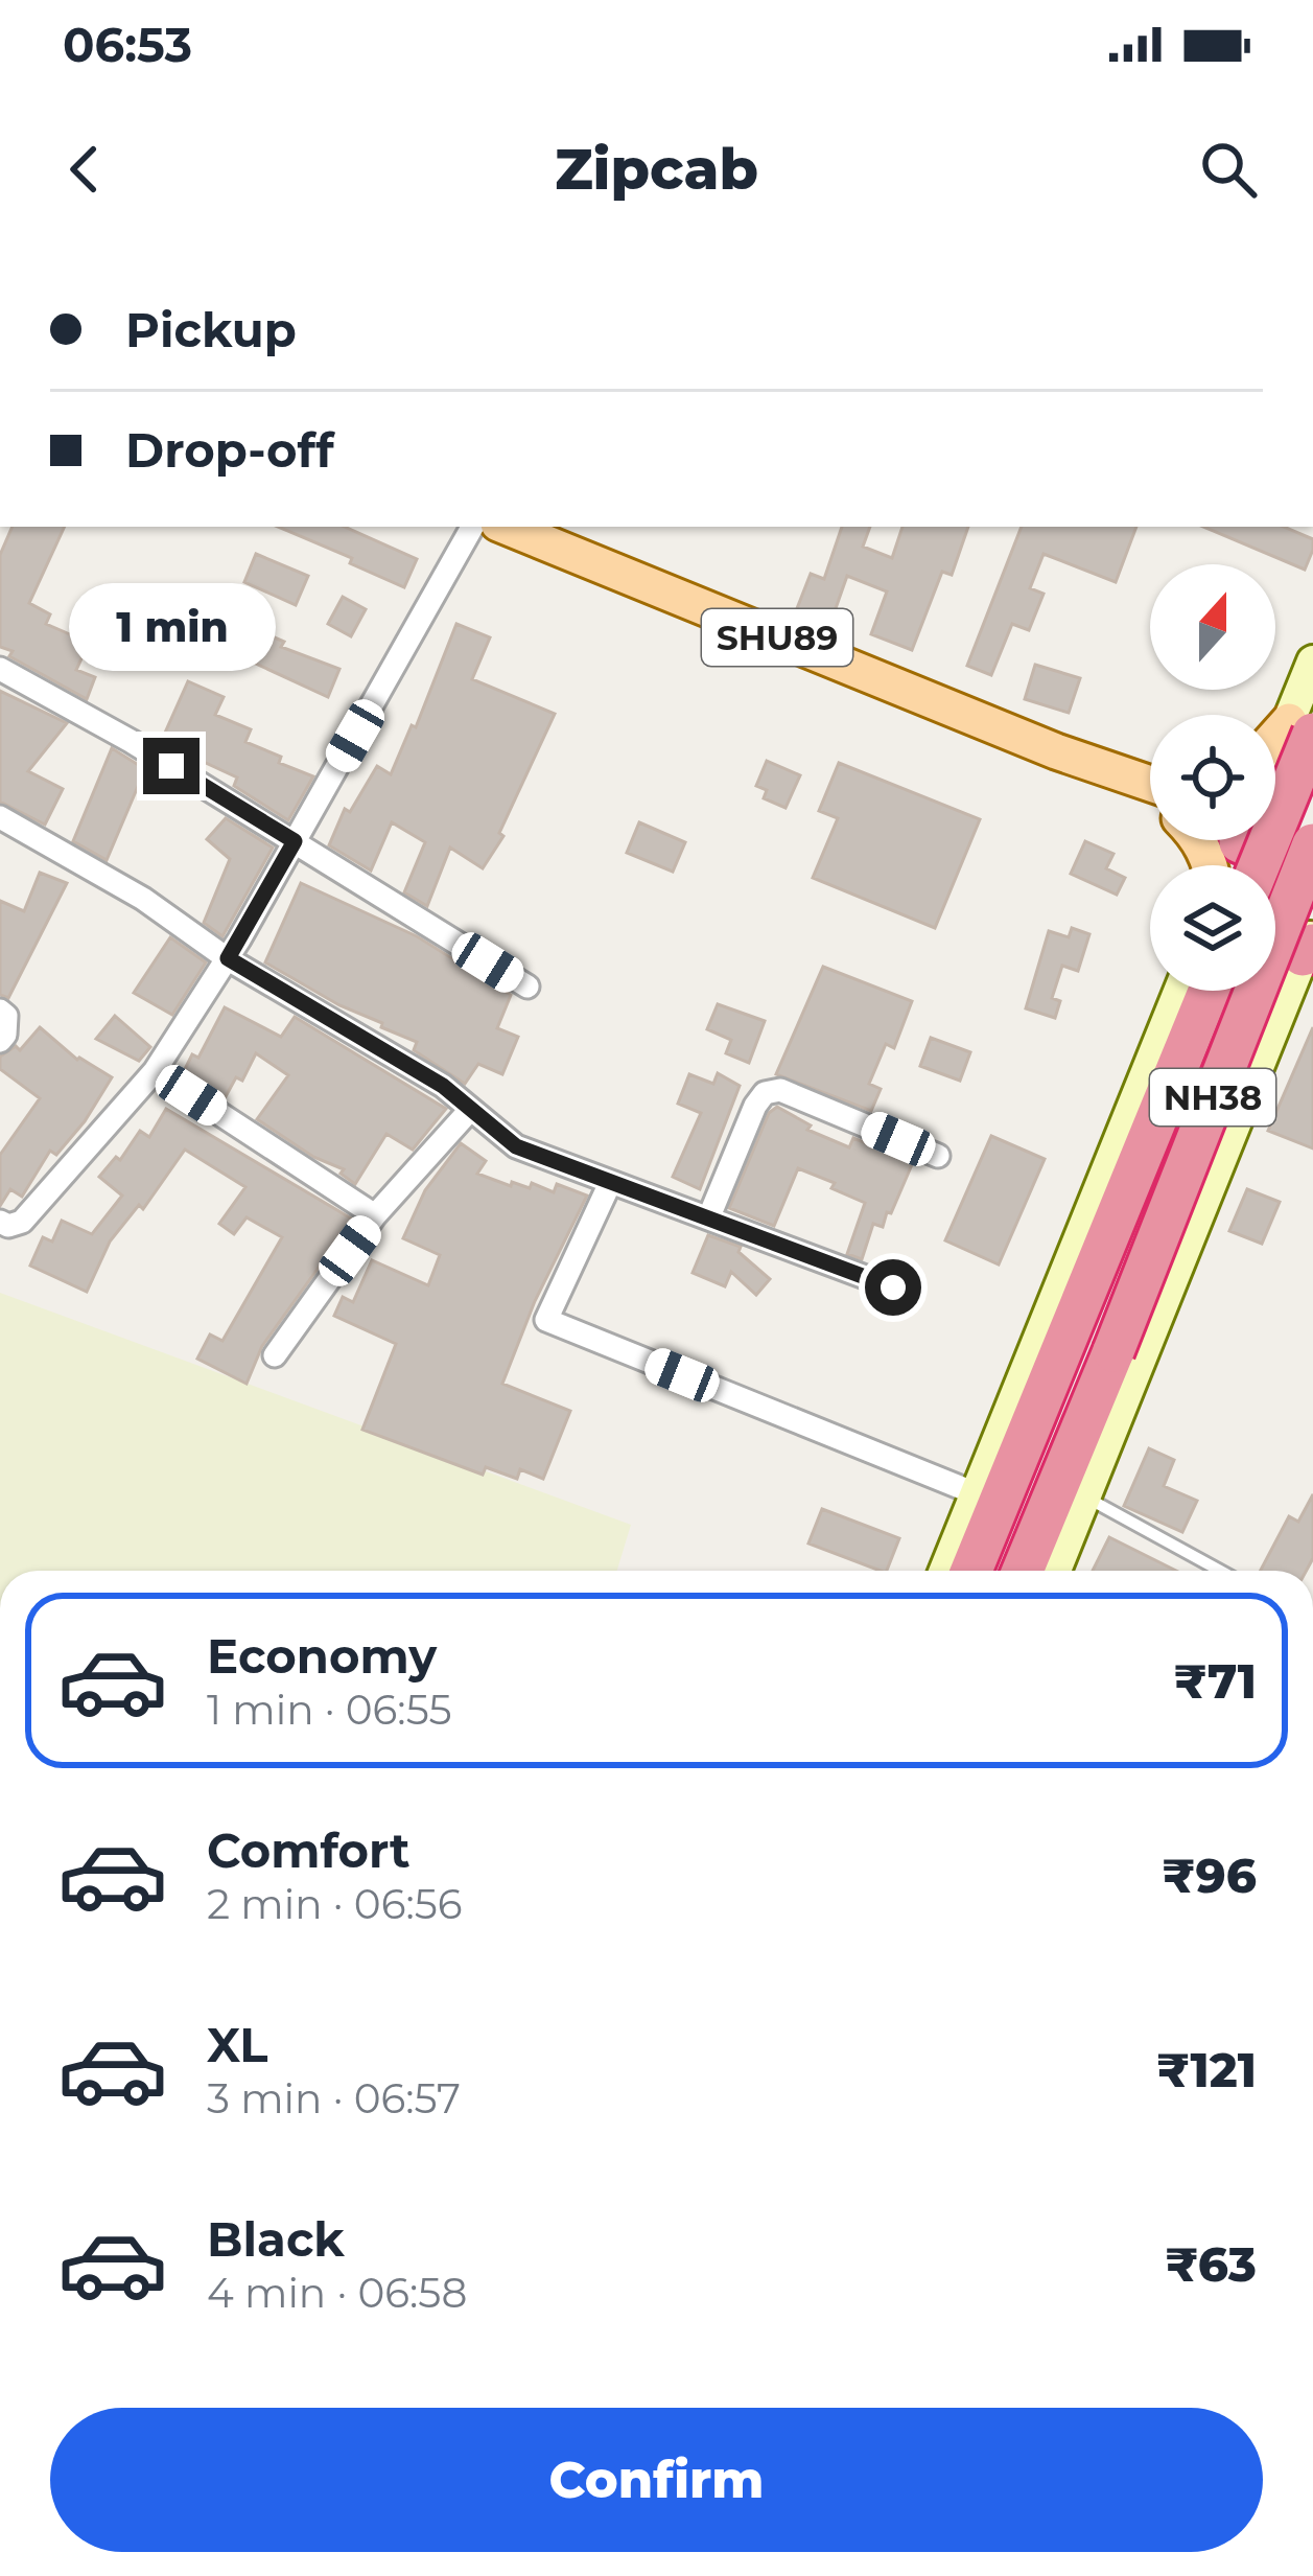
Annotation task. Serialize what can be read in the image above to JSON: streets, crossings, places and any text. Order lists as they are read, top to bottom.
{
  "streets": {
    "highway": ["NH38"],
    "main road": ["SHU89"]
  },
  "north": "top",
  "page": {
    "status": "06:53",
    "header": "Zipcab",
    "banner": ["Pickup", "Drop-off"],
    "bubble": "1 min",
    "list": [
      {
        "name": "Economy",
        "note": "1 min · 06:55",
        "value": "₹71"
      },
      {
        "name": "Comfort",
        "note": "2 min · 06:56",
        "value": "₹96"
      },
      {
        "name": "XL",
        "note": "3 min · 06:57",
        "value": "₹121"
      },
      {
        "name": "Black",
        "note": "4 min · 06:58",
        "value": "₹63"
      }
    ],
    "buttons": "Confirm"
  }
}
